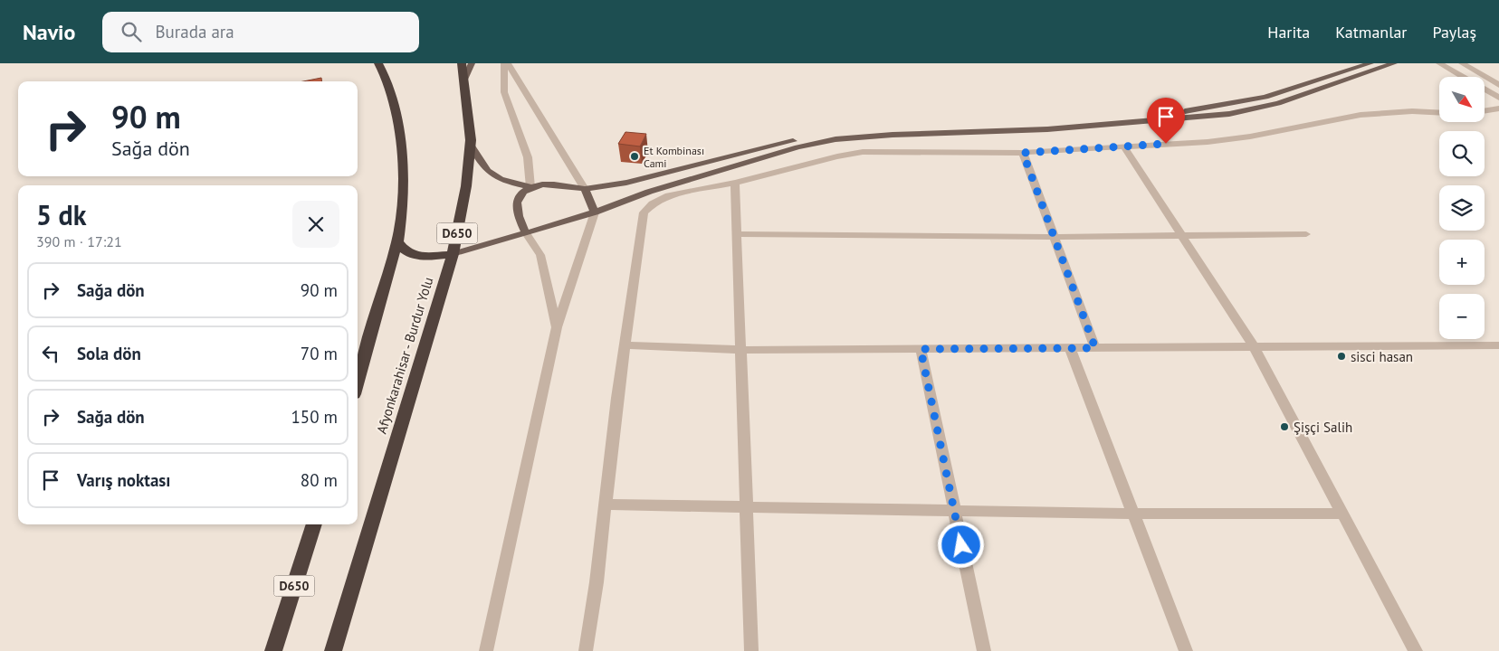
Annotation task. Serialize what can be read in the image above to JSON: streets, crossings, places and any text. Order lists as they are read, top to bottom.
{
  "streets": {
    "highway": ["D650", "Afyonkarahisar - Burdur Yolu"]
  },
  "places": ["Et Kombinası Cami", "sisci hasan", "Şişçi Salih"],
  "north": "bottom right",
  "page": {
    "header": "Navio",
    "search": "Burada ara",
    "nav": ["Harita", "Katmanlar", "Paylaş"],
    "map_buttons": ["+", "−"],
    "turn": ["90 m", "Sağa dön"],
    "heading": ["5 dk", "390 m · 17:21"],
    "list": [
      {
        "name": "Sağa dön",
        "value": "90 m"
      },
      {
        "name": "Sola dön",
        "value": "70 m"
      },
      {
        "name": "Sağa dön",
        "value": "150 m"
      },
      {
        "name": "Varış noktası",
        "value": "80 m"
      }
    ]
  }
}
